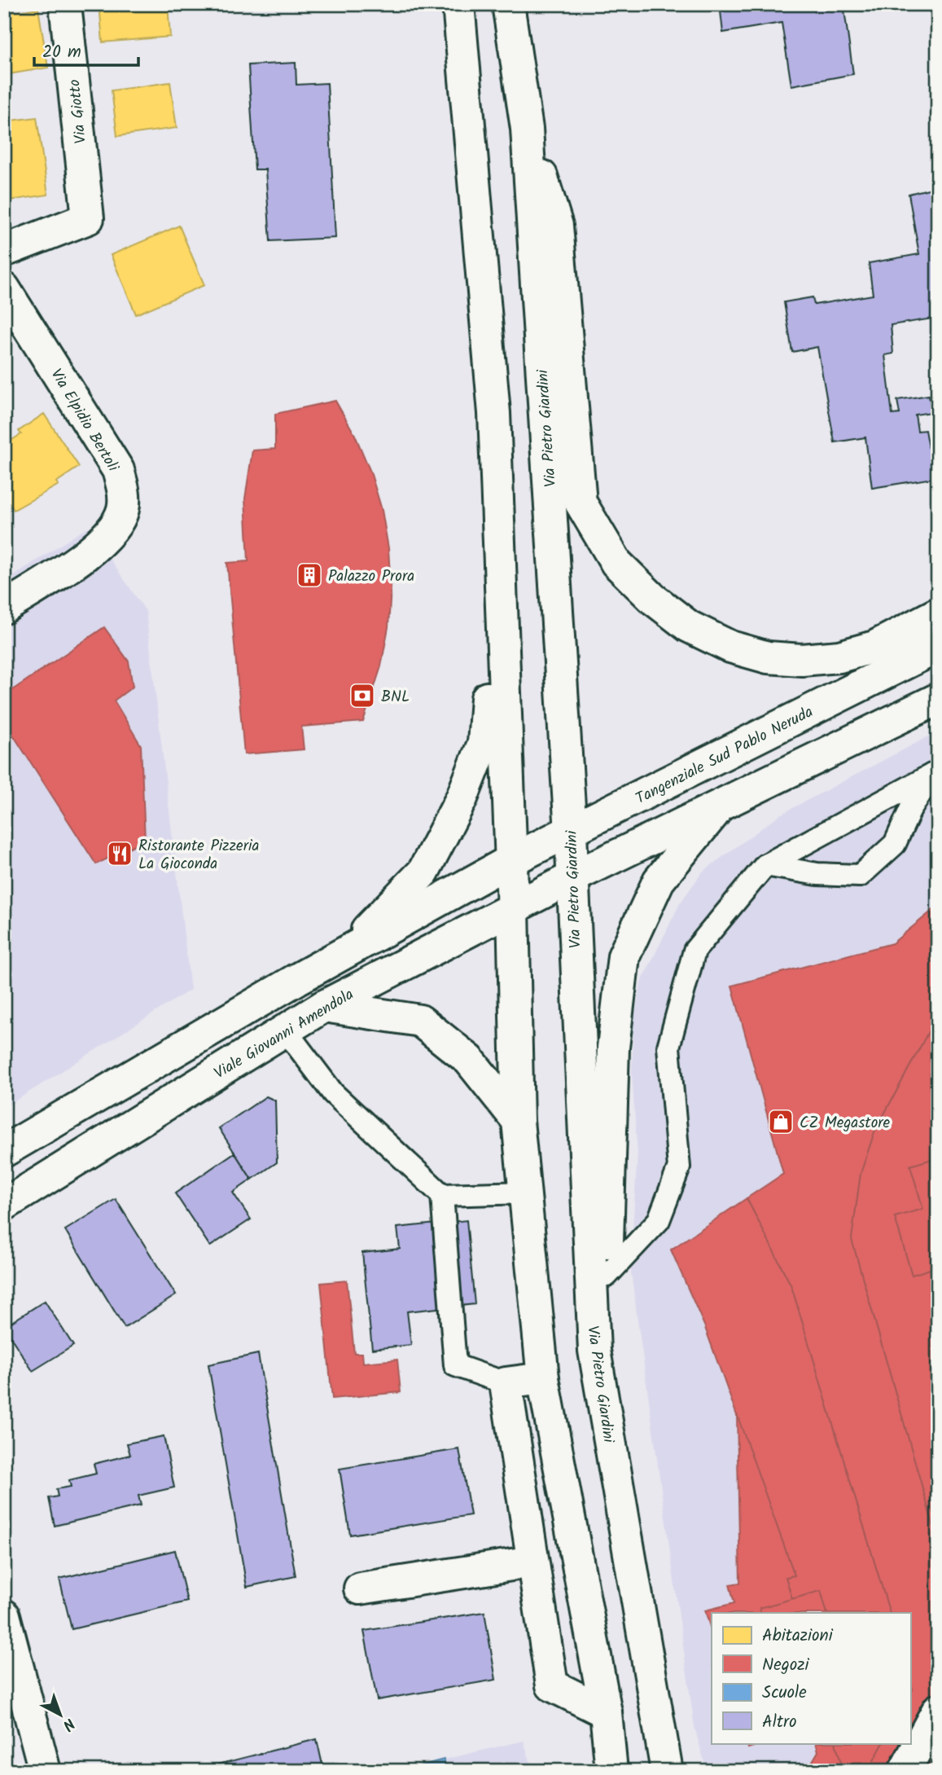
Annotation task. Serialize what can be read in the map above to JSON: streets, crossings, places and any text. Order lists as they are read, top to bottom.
{
  "streets": {
    "main road": [
      "Via Giotto",
      "Via Elpidio Bertoli",
      "Via Pietro Giardini",
      "Tangenziale Sud Pablo Neruda",
      "Viale Giovanni Amendola"
    ]
  },
  "crossings": [
    ["Via Pietro Giardini", "Tangenziale Sud Pablo Neruda"],
    ["Via Pietro Giardini", "Viale Giovanni Amendola"]
  ],
  "places": {
    "building": ["Palazzo Prora"],
    "bank": ["BNL"],
    "restaurant": ["Ristorante Pizzeria La Gioconda"],
    "shop": ["CZ Megastore"]
  },
  "legend": [
    "Abitazioni",
    "Negozi",
    "Scuole",
    "Altro"
  ],
  "scale_bar": "20 m",
  "north": "bottom right"
}
